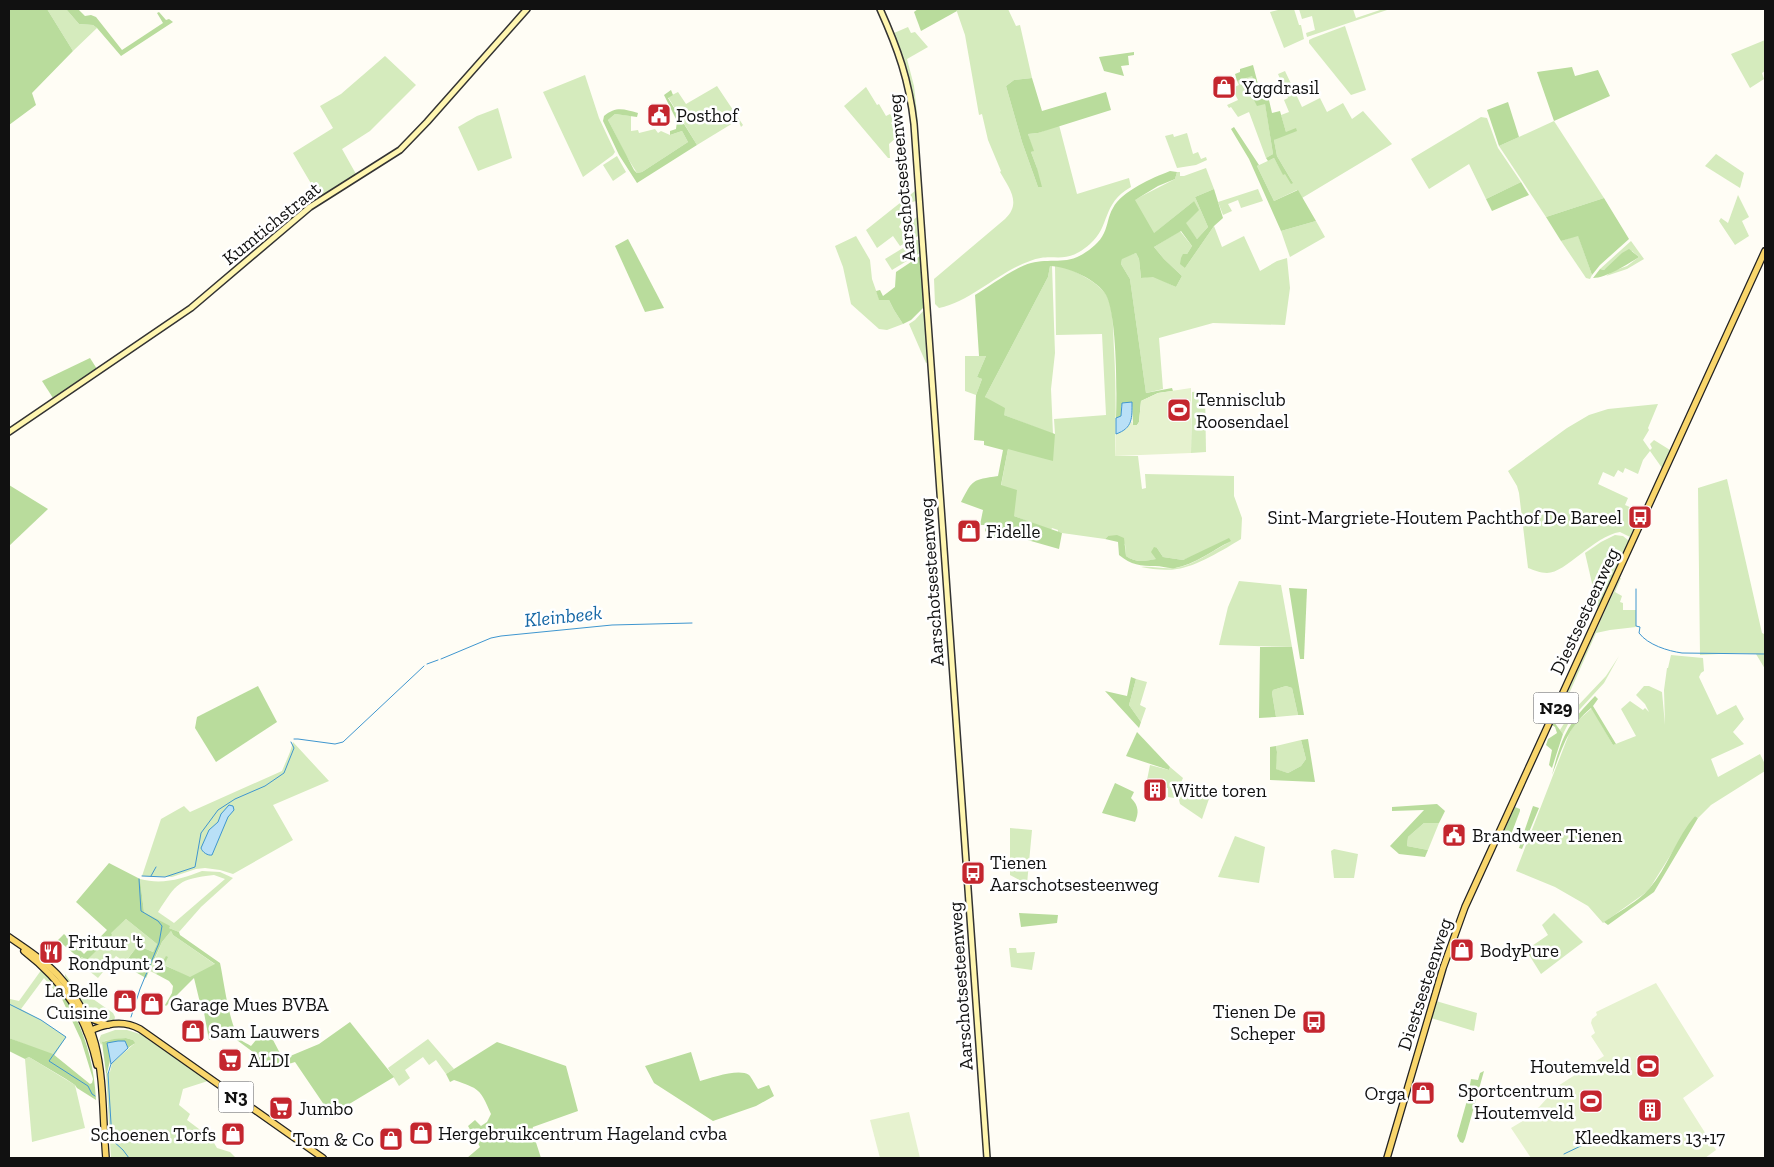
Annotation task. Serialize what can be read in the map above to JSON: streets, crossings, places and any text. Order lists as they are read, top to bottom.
{
  "streets": {
    "main road": [
      "Aarschotsesteenweg",
      "Kumtichstraat",
      "Diestsesteenweg",
      "N29",
      "N3"
    ]
  },
  "water": ["Kleinbeek"],
  "places": {
    "shop": [
      "Yggdrasil",
      "Fidelle",
      "BodyPure",
      "La Belle Cuisine",
      "Garage Mues BVBA",
      "Sam Lauwers",
      "Orga",
      "Hergebruikcentrum Hageland cvba",
      "Schoenen Torfs",
      "Tom & Co"
    ],
    "public building": ["Posthof", "Brandweer Tienen"],
    "sports": ["Tennisclub Roosendael", "Houtemveld", "Sportcentrum Houtemveld"],
    "bus stop": ["Sint-Margriete-Houtem Pachthof De Bareel", "Tienen Aarschotsesteenweg", "Tienen De Scheper"],
    "building": ["Witte toren", "Kleedkamers 13+17"],
    "restaurant": ["Frituur 't Rondpunt 2"],
    "supermarket": ["ALDI", "Jumbo"]
  }
}
